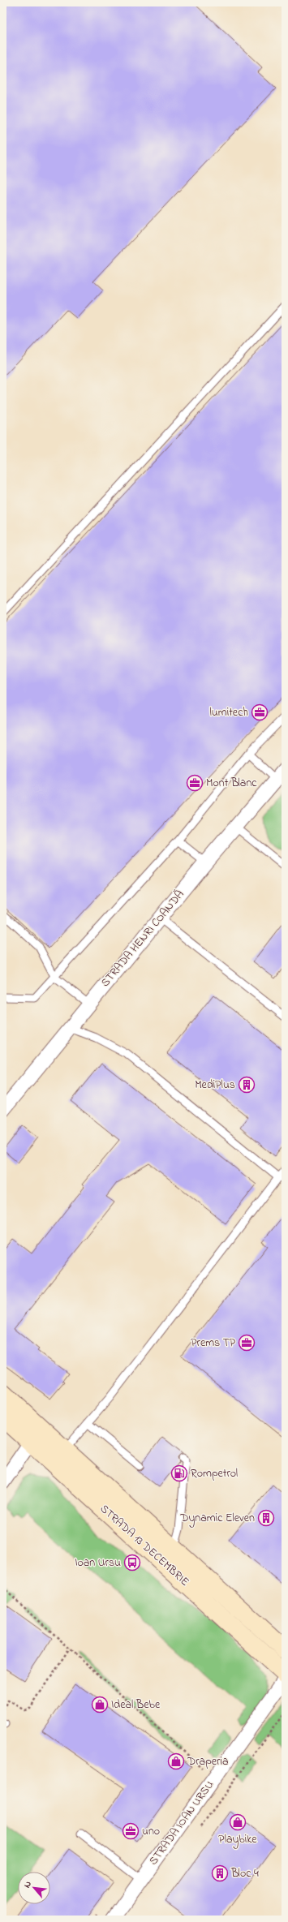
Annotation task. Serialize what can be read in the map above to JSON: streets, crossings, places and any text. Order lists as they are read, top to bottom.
{
  "streets": {
    "main road": ["STRADA 13 DECEMBRIE"],
    "street": ["STRADA HENRI COANDĂ", "STRADA IOAN URSU"]
  },
  "places": {
    "office": [
      "lumitech",
      "Mont Blanc",
      "Prems TP",
      "uno"
    ],
    "building": ["MediPlus", "Dynamic Eleven", "Bloc 4"],
    "fuel station": ["Rompetrol"],
    "bus stop": ["Ioan Ursu"],
    "shop": ["Ideal Bebe", "Draperia", "Playbike"]
  },
  "north": "top left"
}
